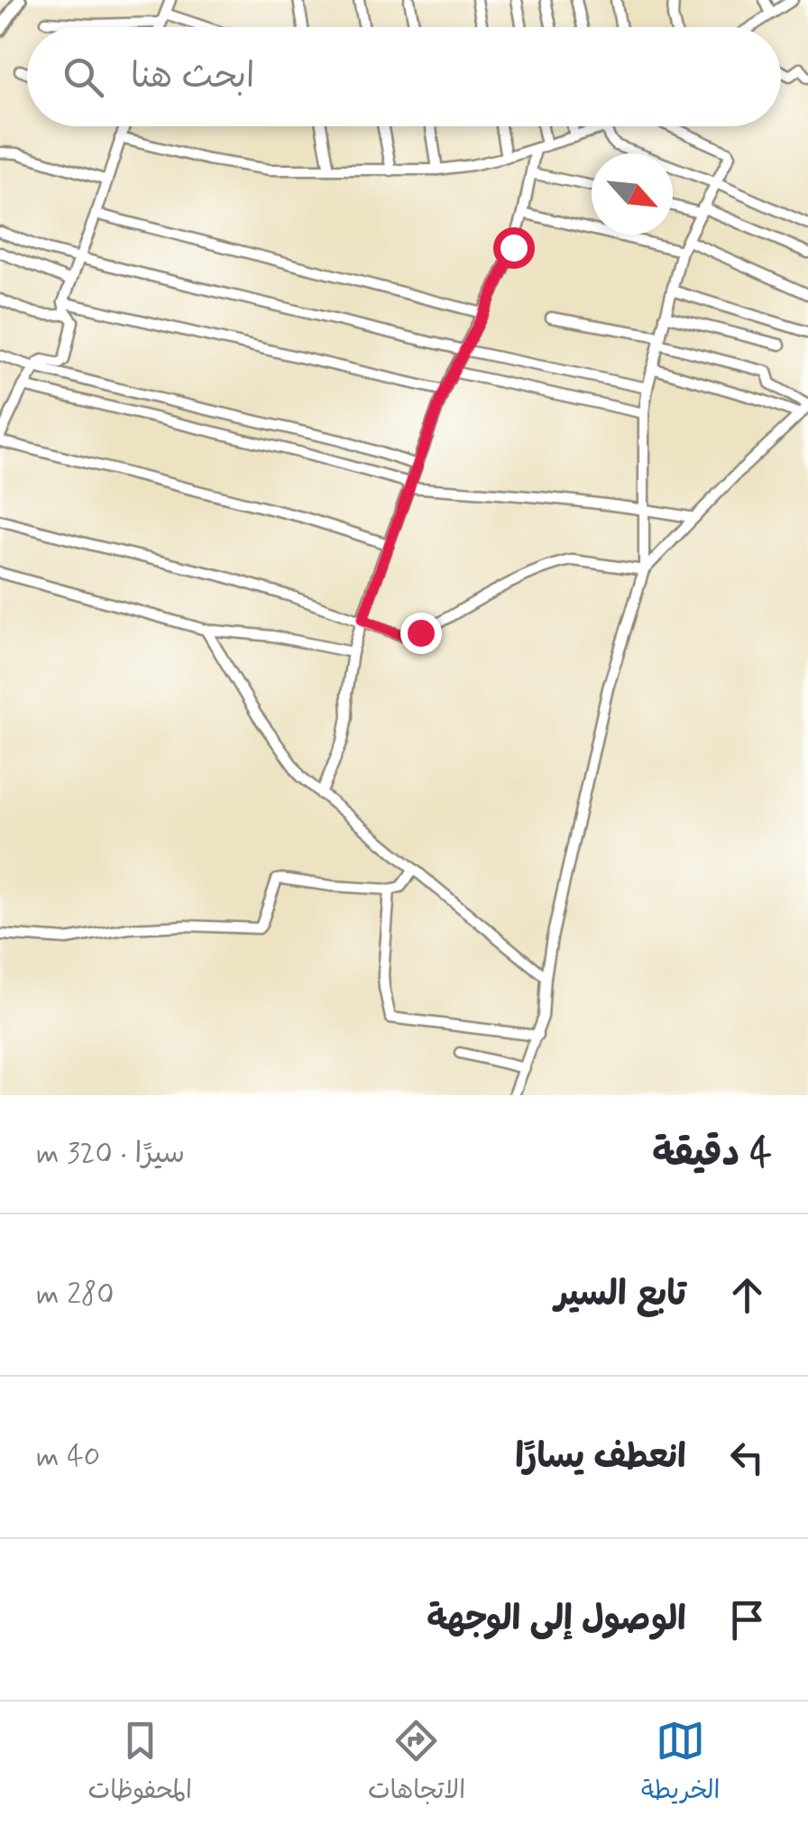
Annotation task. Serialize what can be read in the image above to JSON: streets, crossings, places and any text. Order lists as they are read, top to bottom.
{
  "north": "bottom right",
  "page": {
    "search": "ابحث هنا",
    "heading": ["4 دقيقة", "سيرًا · 320 m"],
    "list": [
      ["تابع السير", "280 m"],
      ["انعطف يسارًا", "40 m"],
      "الوصول إلى الوجهة"
    ],
    "nav": ["الخريطة", "الاتجاهات", "المحفوظات"]
  }
}
